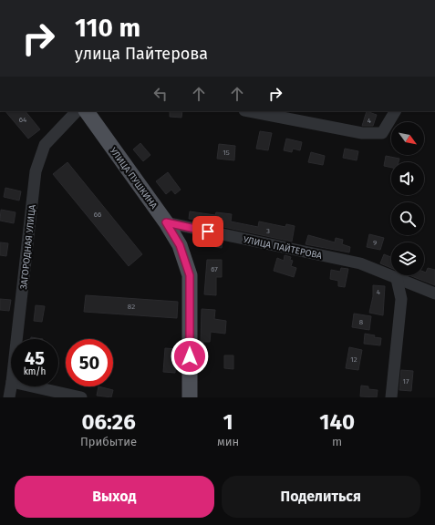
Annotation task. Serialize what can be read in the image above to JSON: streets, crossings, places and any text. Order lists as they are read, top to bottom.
{
  "streets": {
    "main road": ["УЛИЦА ПУШКИНА"],
    "street": ["ЗАГОРОДНАЯ УЛИЦА", "УЛИЦА ПАЙТЕРОВА"]
  },
  "crossings": [
    ["УЛИЦА ПУШКИНА", "УЛИЦА ПАЙТЕРОВА"]
  ],
  "house_numbers": [
    "64",
    "4",
    "15",
    "66",
    "3",
    "9",
    "67",
    "4",
    "82",
    "8",
    "12",
    "17"
  ],
  "north": "bottom right",
  "page": {
    "turn": ["110 m", "улица Пайтерова"],
    "speed": "45 km/h",
    "limit": "50",
    "eta": [
      "06:26",
      "Прибытие",
      "1",
      "мин",
      "140",
      "m"
    ],
    "buttons": ["Выход", "Поделиться"]
  }
}
